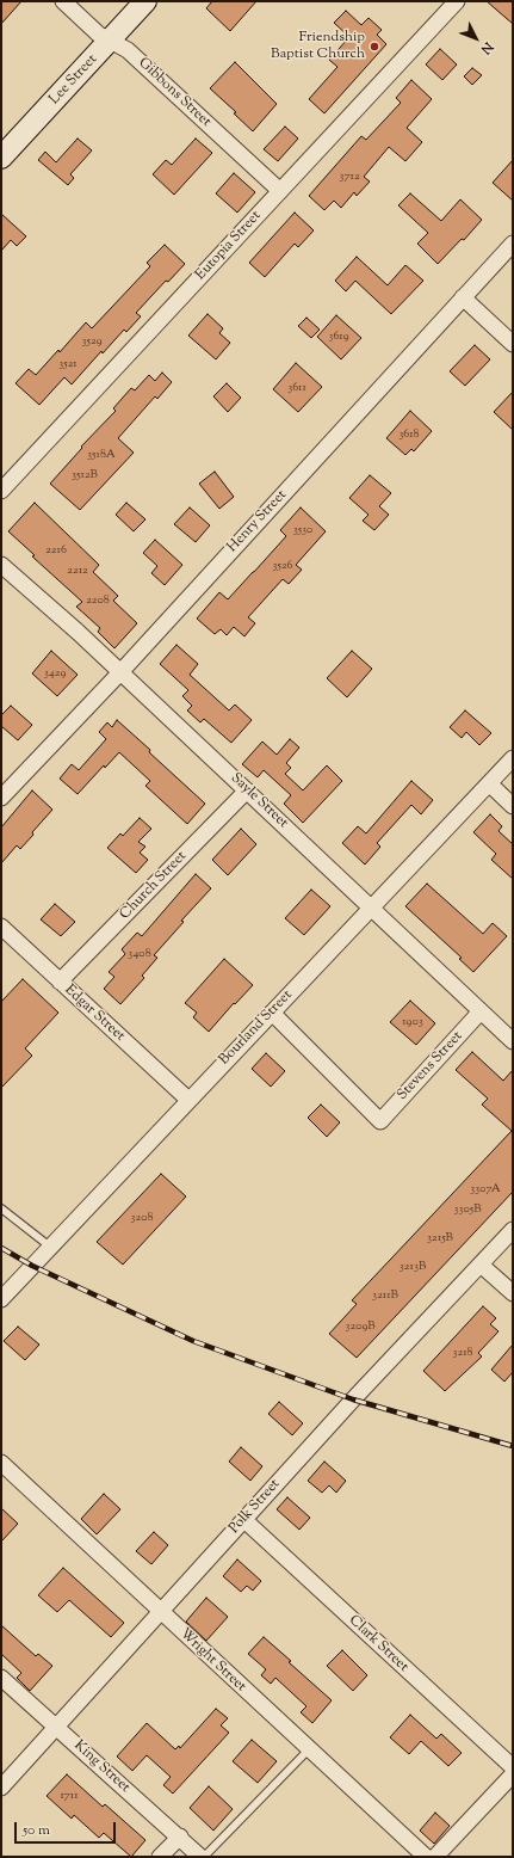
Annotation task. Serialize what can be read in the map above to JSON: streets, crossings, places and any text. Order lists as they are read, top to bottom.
{
  "streets": {
    "main road": ["Lee Street"],
    "street": [
      "Gibbons Street",
      "Eutopia Street",
      "Henry Street",
      "Sayle Street",
      "Church Street",
      "Edgar Street",
      "Bourland Street",
      "Stevens Street",
      "Polk Street",
      "Clark Street",
      "Wright Street",
      "King Street"
    ]
  },
  "crossings": [
    ["Lee Street", "Gibbons Street"],
    ["Gibbons Street", "Eutopia Street"],
    ["Henry Street", "Sayle Street"],
    ["Sayle Street", "Church Street"],
    ["Sayle Street", "Bourland Street"],
    ["Sayle Street", "Stevens Street"],
    ["Church Street", "Edgar Street"],
    ["Edgar Street", "Bourland Street"],
    ["Bourland Street", "Stevens Street"],
    ["Polk Street", "Clark Street"],
    ["Polk Street", "Wright Street"],
    ["Polk Street", "King Street"]
  ],
  "places": ["Friendship Baptist Church"],
  "house_numbers": [
    "3712",
    "3619",
    "3529",
    "3521",
    "3611",
    "3618",
    "3518A",
    "3512B",
    "3530",
    "2216",
    "3526",
    "2212",
    "2208",
    "3429",
    "3408",
    "1903",
    "3307A",
    "3305B",
    "3208",
    "3215B",
    "3213B",
    "3211B",
    "3209B",
    "3218",
    "1711"
  ],
  "scale_bar": "50 m",
  "north": "bottom right"
}
